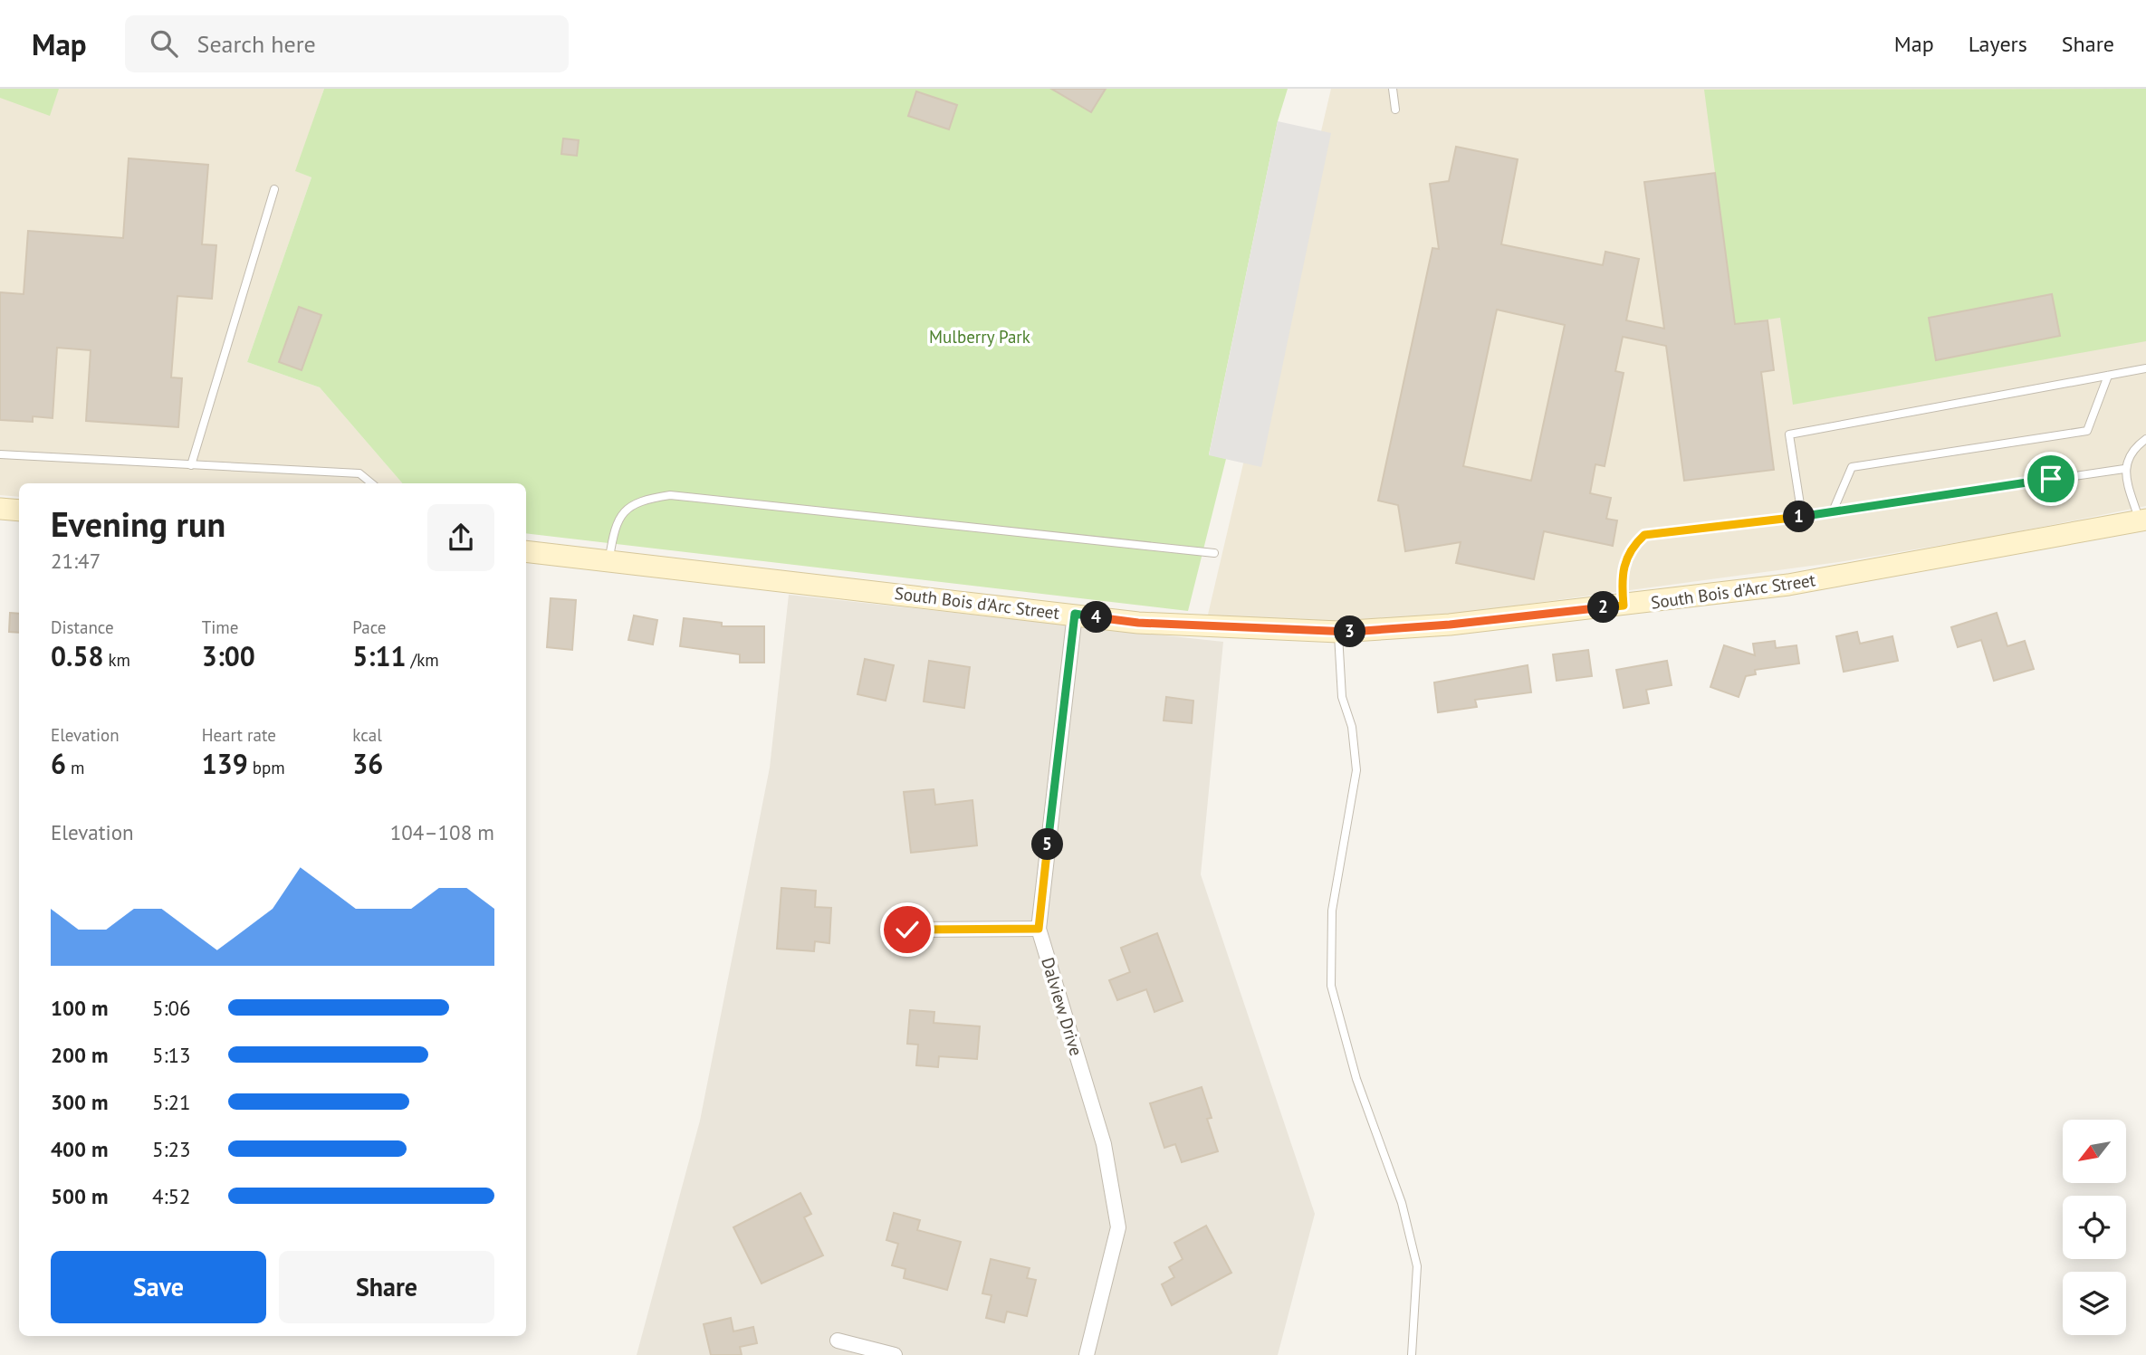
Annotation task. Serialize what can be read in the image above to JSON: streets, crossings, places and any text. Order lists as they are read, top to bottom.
{
  "streets": {
    "main road": ["South Bois d'Arc Street"],
    "street": ["Dalview Drive"]
  },
  "crossings": [
    ["South Bois d'Arc Street", "Dalview Drive"]
  ],
  "parks": ["Mulberry Park"],
  "north": "bottom left",
  "page": {
    "header": "Map",
    "search": "Search here",
    "nav": ["Map", "Layers", "Share"],
    "heading": ["Evening run", "21:47"],
    "pins": [
      "1",
      "2",
      "4",
      "3",
      "5"
    ],
    "stats": [
      ["Distance", "0.58 km"],
      ["Time", "3:00"],
      ["Pace", "5:11 /km"],
      ["Elevation", "6 m"],
      ["Heart rate", "139 bpm"],
      ["kcal", "36"]
    ],
    "chart": ["Elevation", "104–108 m"],
    "list": [
      {
        "name": "100 m",
        "note": "5:06"
      },
      {
        "name": "200 m",
        "note": "5:13"
      },
      {
        "name": "300 m",
        "note": "5:21"
      },
      {
        "name": "400 m",
        "note": "5:23"
      },
      {
        "name": "500 m",
        "note": "4:52"
      }
    ],
    "buttons": ["Save", "Share"]
  }
}
